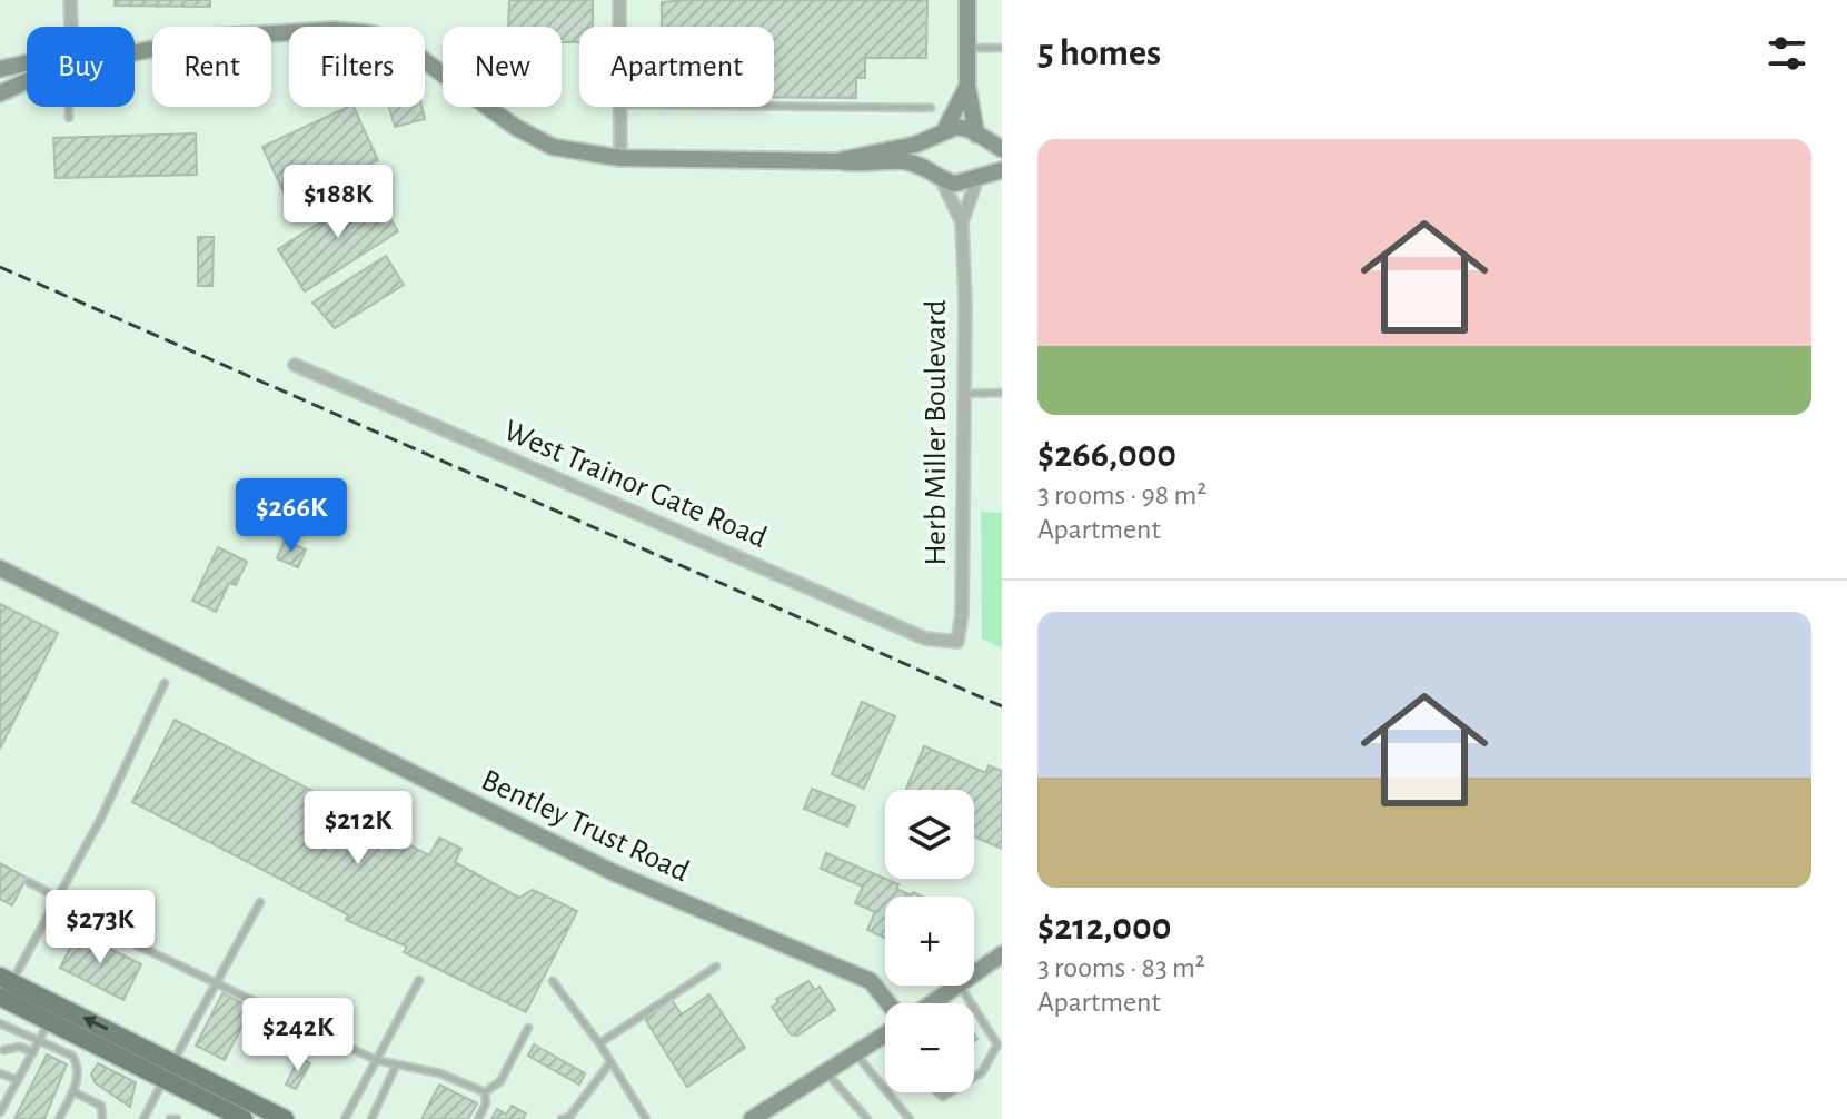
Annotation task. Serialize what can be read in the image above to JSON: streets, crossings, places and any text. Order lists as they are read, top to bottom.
{
  "streets": {
    "street": ["Herb Miller Boulevard", "West Trainor Gate Road", "Bentley Trust Road"]
  },
  "crossings": [
    ["Herb Miller Boulevard", "West Trainor Gate Road"]
  ],
  "page": {
    "heading": "5 homes",
    "chip": [
      "Buy",
      "Rent",
      "Filters",
      "New",
      "Apartment"
    ],
    "list": [
      {
        "name": "$266,000",
        "note": "3 rooms · 98 m² · Apartment"
      },
      {
        "name": "$212,000",
        "note": "3 rooms · 83 m² · Apartment"
      }
    ],
    "price": [
      "$188K",
      "$266K",
      "$212K",
      "$273K",
      "$242K"
    ],
    "map_buttons": ["+", "−"]
  }
}
